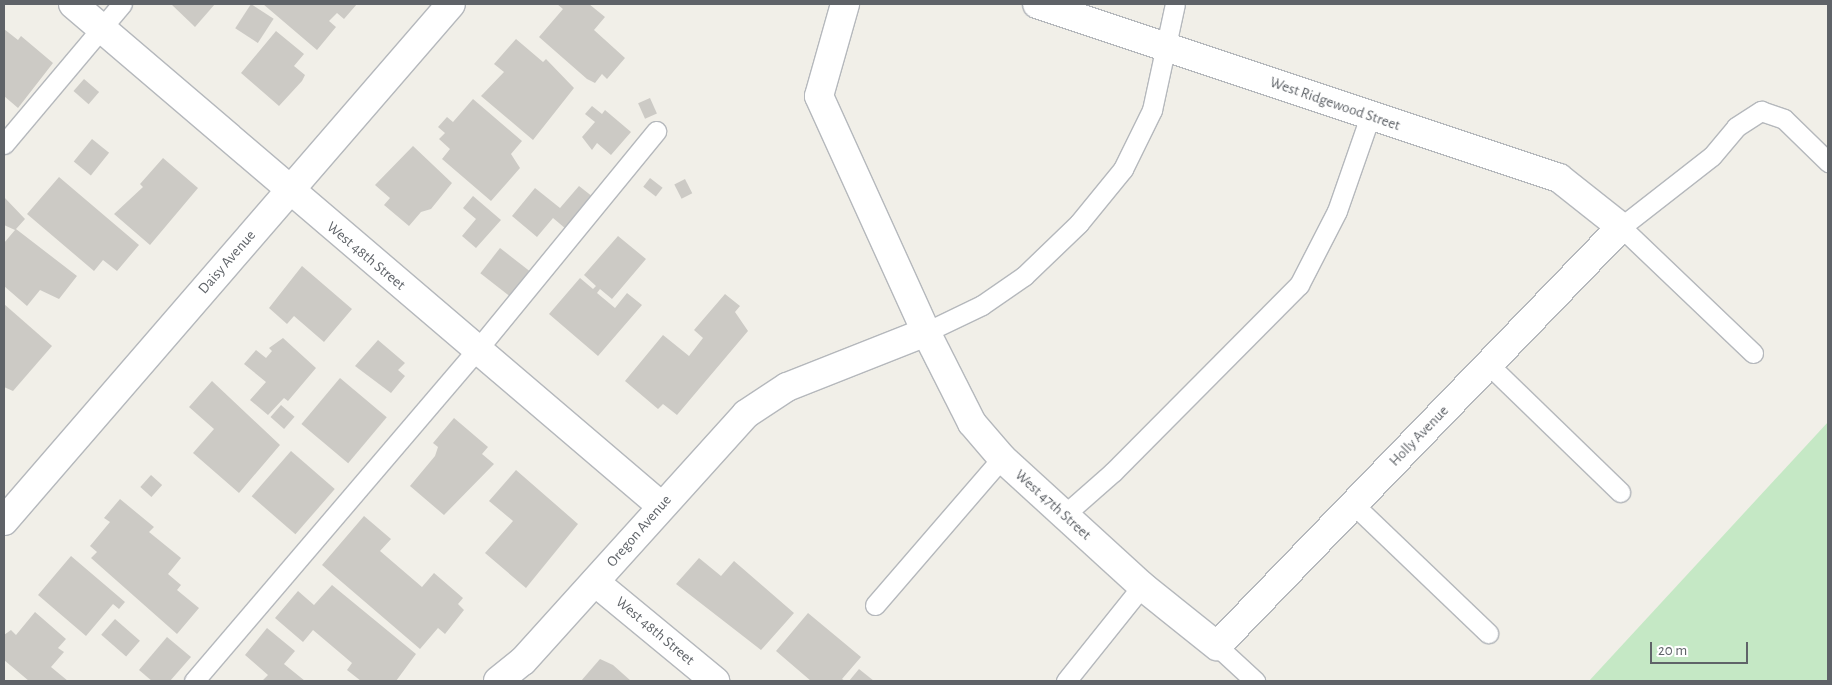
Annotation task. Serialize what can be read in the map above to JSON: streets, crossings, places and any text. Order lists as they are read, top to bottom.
{
  "streets": {
    "street": [
      "West Ridgewood Street",
      "West 48th Street",
      "Daisy Avenue",
      "Holly Avenue",
      "West 47th Street",
      "Oregon Avenue"
    ]
  },
  "crossings": [
    ["West Ridgewood Street", "Holly Avenue"],
    ["West 48th Street", "Daisy Avenue"],
    ["West 48th Street", "Oregon Avenue"],
    ["Holly Avenue", "West 47th Street"],
    ["West 47th Street", "Oregon Avenue"]
  ],
  "scale_bar": "20 m"
}
